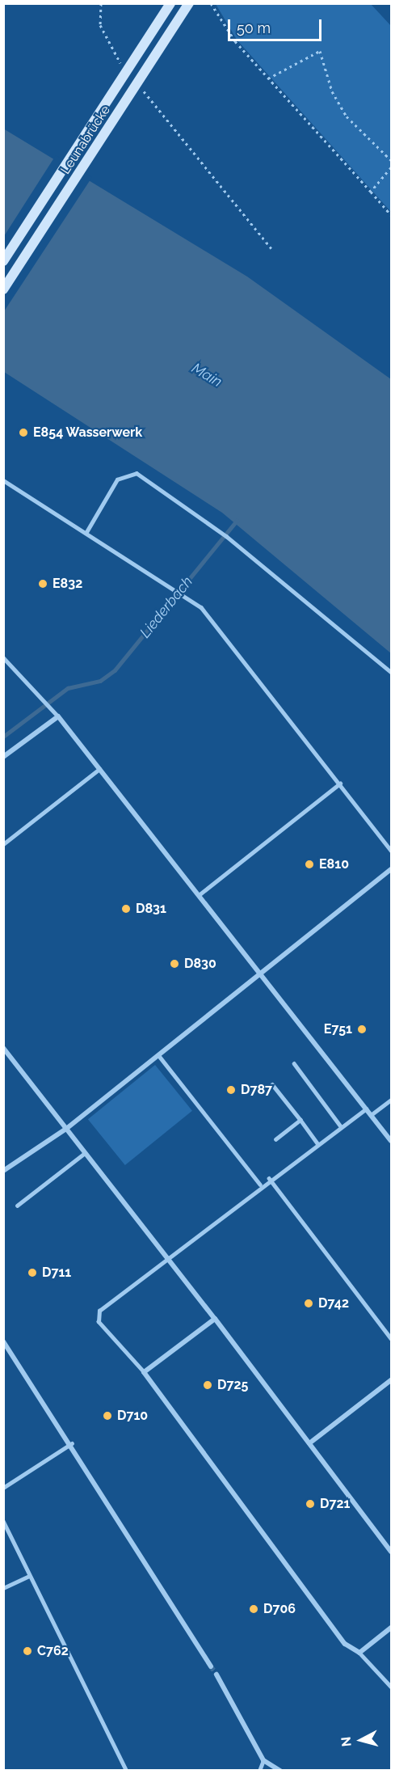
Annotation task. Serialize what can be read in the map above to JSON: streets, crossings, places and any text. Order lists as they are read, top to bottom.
{
  "streets": {
    "main road": ["Leunabrücke"]
  },
  "water": ["Main", "Liederbach"],
  "places": [
    "E854 Wasserwerk",
    "E832",
    "E810",
    "D831",
    "D830",
    "E751",
    "D787",
    "D711",
    "D742",
    "D725",
    "D710",
    "D721",
    "D706",
    "C762"
  ],
  "scale_bar": "50 m",
  "north": "left"
}
